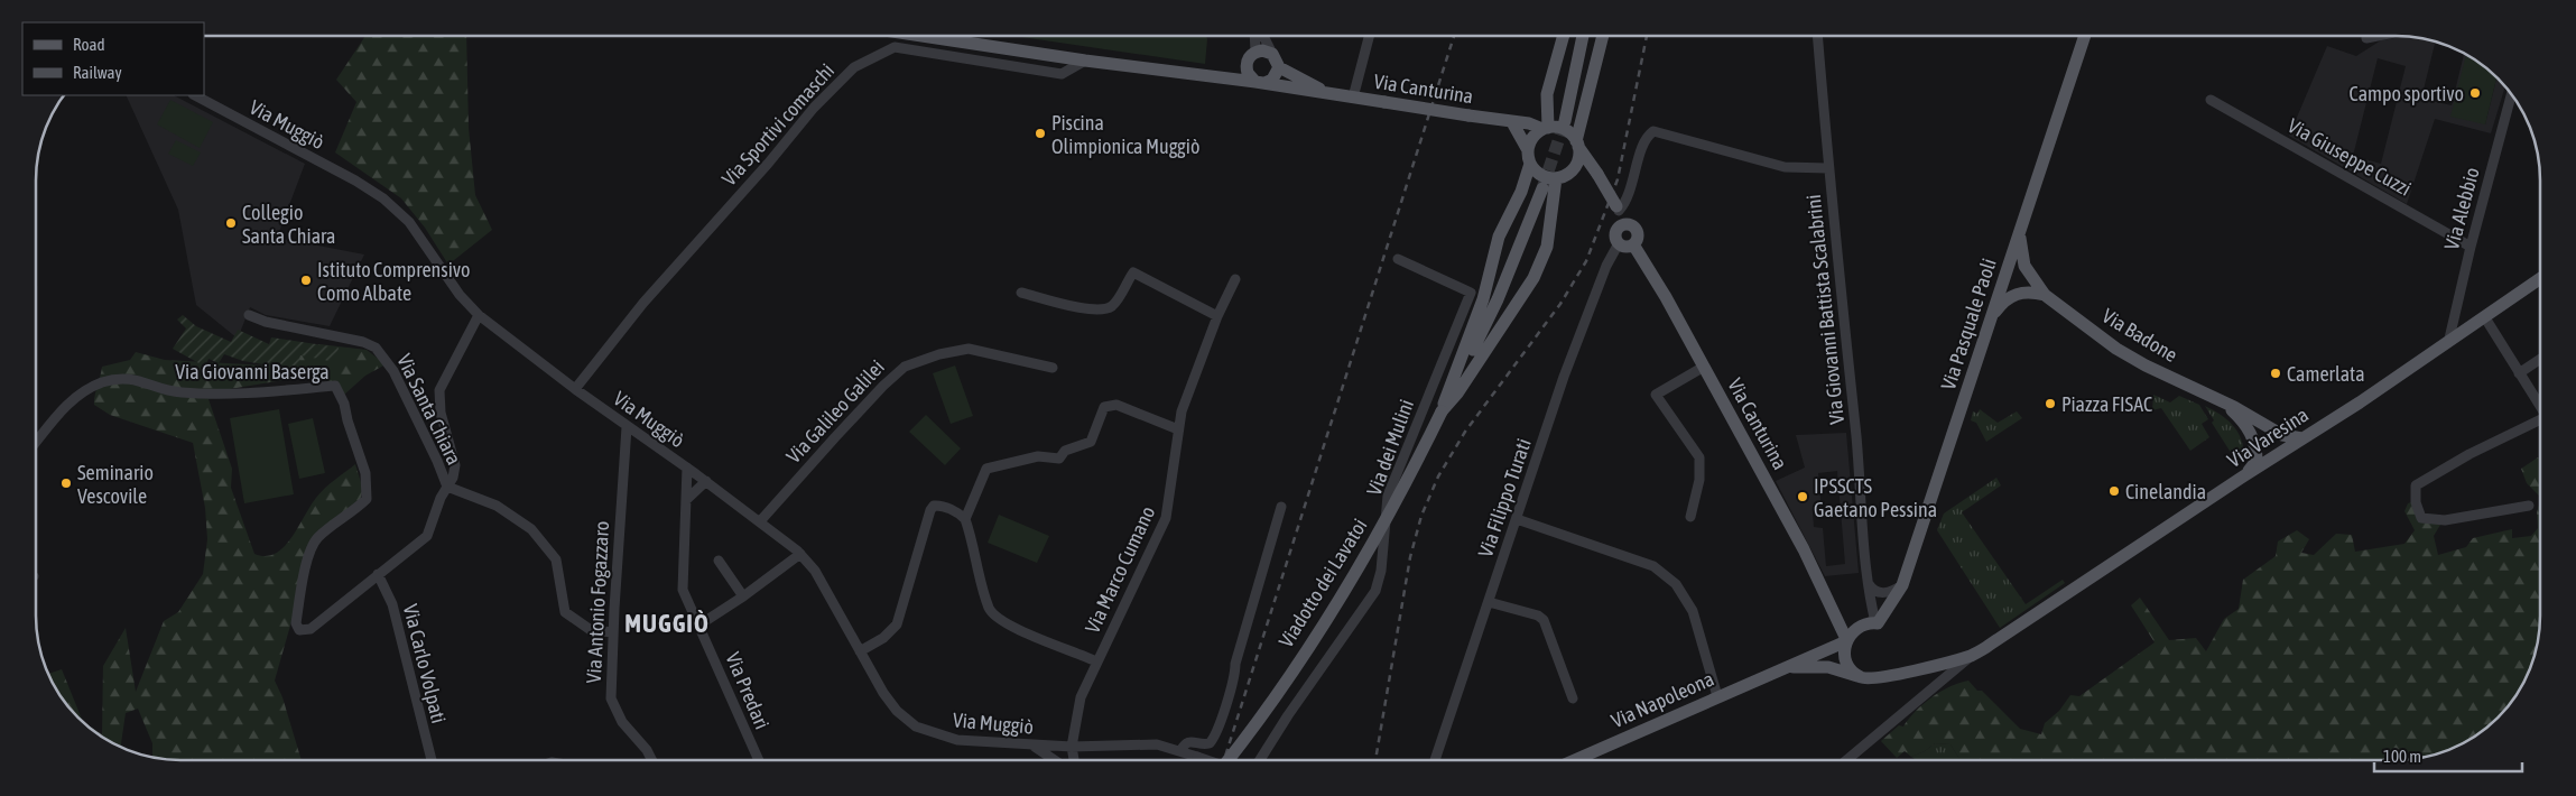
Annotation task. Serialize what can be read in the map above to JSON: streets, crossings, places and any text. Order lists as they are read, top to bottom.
{
  "streets": {
    "main road": [
      "Via Canturina",
      "Via Pasquale Paoli",
      "Via Badone",
      "Via Varesina",
      "Viadotto dei Lavatoi",
      "Via Napoleona"
    ],
    "street": [
      "Via Muggiò",
      "Via Sportivi comaschi",
      "Via Giuseppe Cuzzi",
      "Via Alebbio",
      "Via Giovanni Battista Scalabrini",
      "Via Giovanni Baserga",
      "Via Santa Chiara",
      "Via Galileo Galilei",
      "Via dei Mulini",
      "Via Filippo Turati",
      "Via Marco Cumano",
      "Via Antonio Fogazzaro",
      "Via Carlo Volpati",
      "Via Predari"
    ]
  },
  "crossings": [
    ["Via Canturina", "Via Sportivi comaschi"],
    ["Via Canturina", "Via Giovanni Battista Scalabrini"],
    ["Via Canturina", "Via Pasquale Paoli"],
    ["Via Canturina", "Via Varesina"],
    ["Via Canturina", "Via Filippo Turati"],
    ["Via Canturina", "Via Napoleona"],
    ["Via Muggiò", "Via Sportivi comaschi"],
    ["Via Muggiò", "Via Giovanni Baserga"],
    ["Via Muggiò", "Via Galileo Galilei"],
    ["Via Muggiò", "Via Marco Cumano"],
    ["Via Muggiò", "Via Antonio Fogazzaro"],
    ["Via Muggiò", "Via Predari"],
    ["Via Giuseppe Cuzzi", "Via Alebbio"],
    ["Via Alebbio", "Via Varesina"],
    ["Via Giovanni Battista Scalabrini", "Via Pasquale Paoli"],
    ["Via Giovanni Battista Scalabrini", "Via Napoleona"],
    ["Via Pasquale Paoli", "Via Badone"],
    ["Via Pasquale Paoli", "Via Napoleona"],
    ["Via Badone", "Via Varesina"],
    ["Via Giovanni Baserga", "Via Santa Chiara"],
    ["Via Giovanni Baserga", "Via Carlo Volpati"],
    ["Via Varesina", "Via Napoleona"]
  ],
  "districts": ["MUGGIÒ"],
  "places": [
    "Campo sportivo",
    "Piscina Olimpionica Muggiò",
    "Collegio Santa Chiara",
    "Istituto Comprensivo Como Albate",
    "Camerlata",
    "Piazza FISAC",
    "Seminario Vescovile",
    "Cinelandia",
    "IPSSCTS Gaetano Pessina"
  ],
  "legend": ["Road", "Railway"],
  "scale_bar": "100 m"
}
